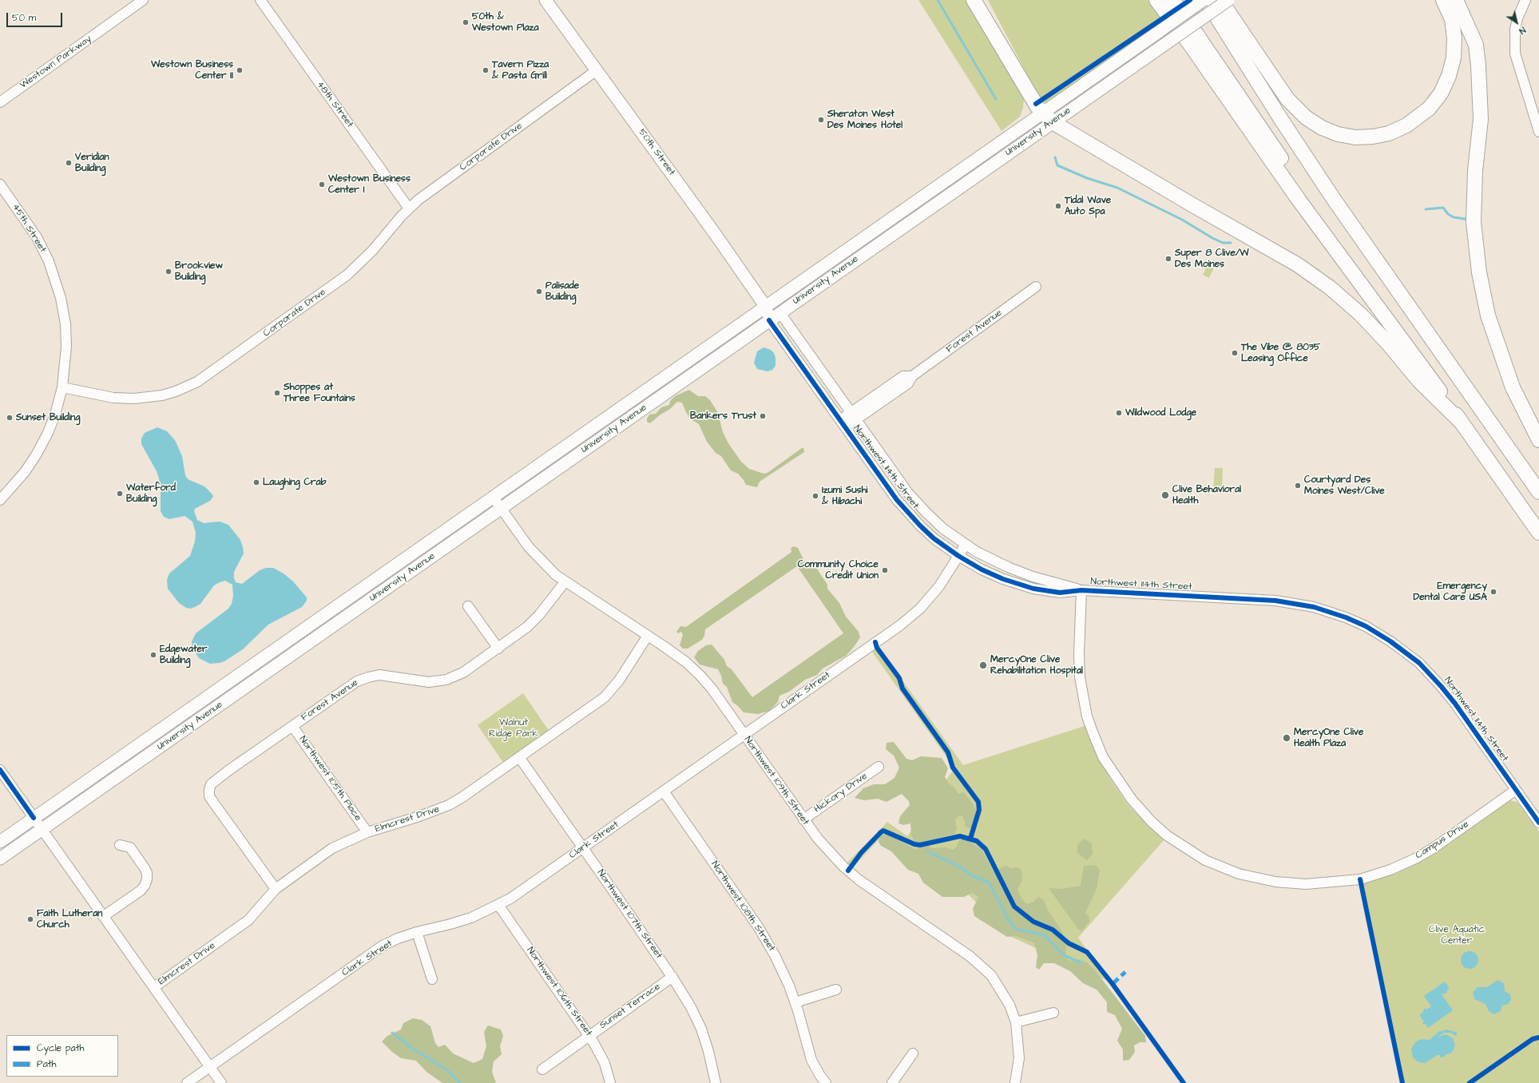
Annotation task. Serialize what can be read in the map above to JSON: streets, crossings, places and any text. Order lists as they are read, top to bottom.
{
  "streets": {
    "main road": ["University Avenue", "50th Street", "Northwest 114th Street"],
    "street": [
      "Westown Parkway",
      "48th Street",
      "Corporate Drive",
      "45th Street",
      "Forest Avenue",
      "Clark Street",
      "Northwest 105th Place",
      "Northwest 109th Street",
      "Hickory Drive",
      "Elmcrest Drive",
      "Campus Drive",
      "Northwest 108th Street",
      "Northwest 107th Street",
      "Northwest 106th Street",
      "Sunset Terrace"
    ]
  },
  "crossings": [
    ["48th Street", "Corporate Drive"],
    ["University Avenue", "50th Street"],
    ["University Avenue", "Northwest 114th Street"],
    ["University Avenue", "Northwest 109th Street"],
    ["Corporate Drive", "50th Street"],
    ["Corporate Drive", "45th Street"],
    ["50th Street", "Northwest 114th Street"],
    ["Forest Avenue", "Northwest 114th Street"],
    ["Forest Avenue", "Northwest 105th Place"],
    ["Forest Avenue", "Northwest 109th Street"],
    ["Forest Avenue", "Elmcrest Drive"],
    ["Northwest 114th Street", "Clark Street"],
    ["Northwest 114th Street", "Campus Drive"],
    ["Clark Street", "Northwest 109th Street"],
    ["Clark Street", "Northwest 108th Street"],
    ["Clark Street", "Northwest 107th Street"],
    ["Clark Street", "Northwest 106th Street"],
    ["Northwest 105th Place", "Elmcrest Drive"],
    ["Northwest 109th Street", "Hickory Drive"],
    ["Northwest 109th Street", "Elmcrest Drive"],
    ["Elmcrest Drive", "Northwest 107th Street"],
    ["Northwest 107th Street", "Sunset Terrace"],
    ["Northwest 106th Street", "Sunset Terrace"]
  ],
  "parks": ["Walnut Ridge Park", "Clive Aquatic Center"],
  "places": [
    "50th & Westown Plaza",
    "Westown Business Center II",
    "Tavern Pizza & Pasta Grill",
    "Sheraton West Des Moines Hotel",
    "Veridian Building",
    "Westown Business Center I",
    "Tidal Wave Auto Spa",
    "Super 8 Clive/W Des Moines",
    "Brookview Building",
    "Palisade Building",
    "The Vibe @ 8035 Leasing Office",
    "Shoppes at Three Fountains",
    "Wildwood Lodge",
    "Bankers Trust",
    "Sunset Building",
    "Laughing Crab",
    "Courtyard Des Moines West/Clive",
    "Waterford Building",
    "Clive Behavioral Health",
    "Izumi Sushi & Hibachi",
    "Community Choice Credit Union",
    "Emergency Dental Care USA",
    "Edgewater Building",
    "MercyOne Clive Rehabilitation Hospital",
    "MercyOne Clive Health Plaza",
    "Faith Lutheran Church"
  ],
  "legend": ["Cycle path", "Path"],
  "scale_bar": "50 m",
  "north": "bottom right"
}
